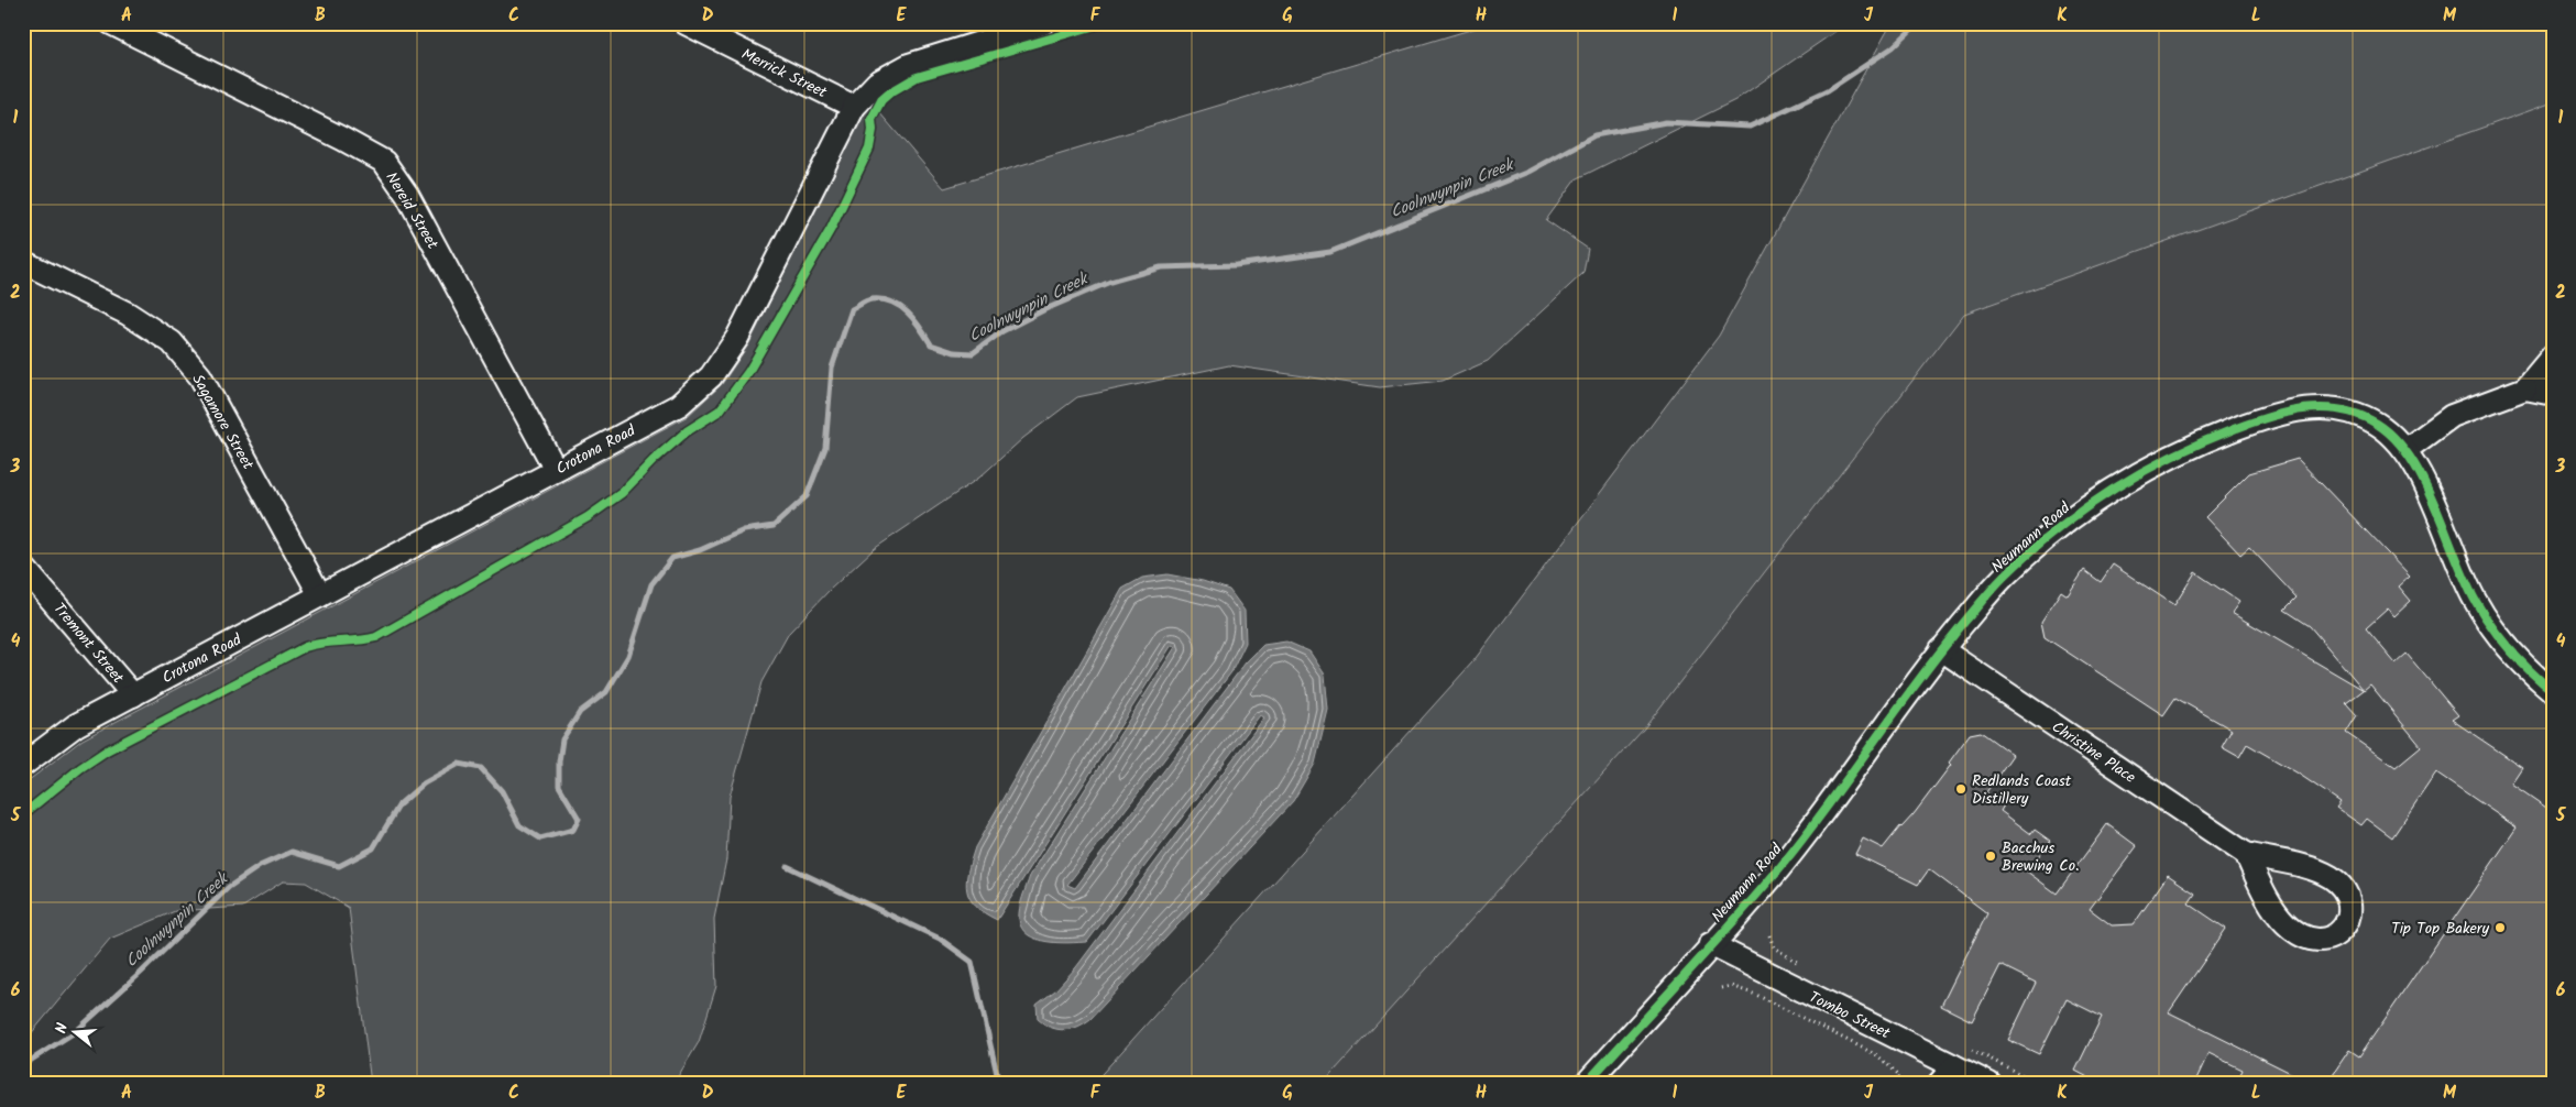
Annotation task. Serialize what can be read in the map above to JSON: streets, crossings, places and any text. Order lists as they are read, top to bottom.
{
  "streets": {
    "street": [
      "Merrick Street",
      "Nereid Street",
      "Sagamore Street",
      "Crotona Road",
      "Neumann Road",
      "Tremont Street",
      "Christine Place",
      "Tombo Street"
    ]
  },
  "crossings": [
    ["Merrick Street", "Crotona Road"],
    ["Nereid Street", "Crotona Road"],
    ["Sagamore Street", "Crotona Road"],
    ["Crotona Road", "Tremont Street"],
    ["Neumann Road", "Christine Place"],
    ["Neumann Road", "Tombo Street"]
  ],
  "water": ["Coolnwynpin Creek"],
  "places": ["Redlands Coast Distillery", "Bacchus Brewing Co.", "Tip Top Bakery"],
  "north": "left",
  "grid": {
    "columns": [
      "A",
      "B",
      "C",
      "D",
      "E",
      "F",
      "G",
      "H",
      "I",
      "J",
      "K",
      "L",
      "M"
    ],
    "rows": [
      "1",
      "2",
      "3",
      "4",
      "5",
      "6"
    ]
  }
}
